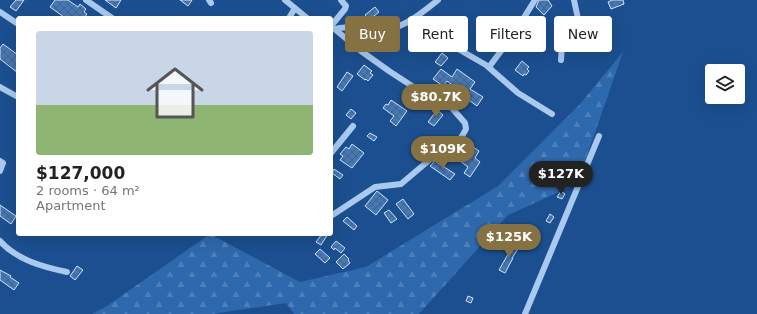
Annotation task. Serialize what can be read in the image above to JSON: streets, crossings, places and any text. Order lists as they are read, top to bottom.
{
  "page": {
    "chip": [
      "Buy",
      "Rent",
      "Filters",
      "New"
    ],
    "list": [
      {
        "name": "$127,000",
        "note": "2 rooms · 64 m² · Apartment"
      }
    ],
    "price": [
      "$80.7K",
      "$109K",
      "$127K",
      "$125K"
    ]
  }
}
